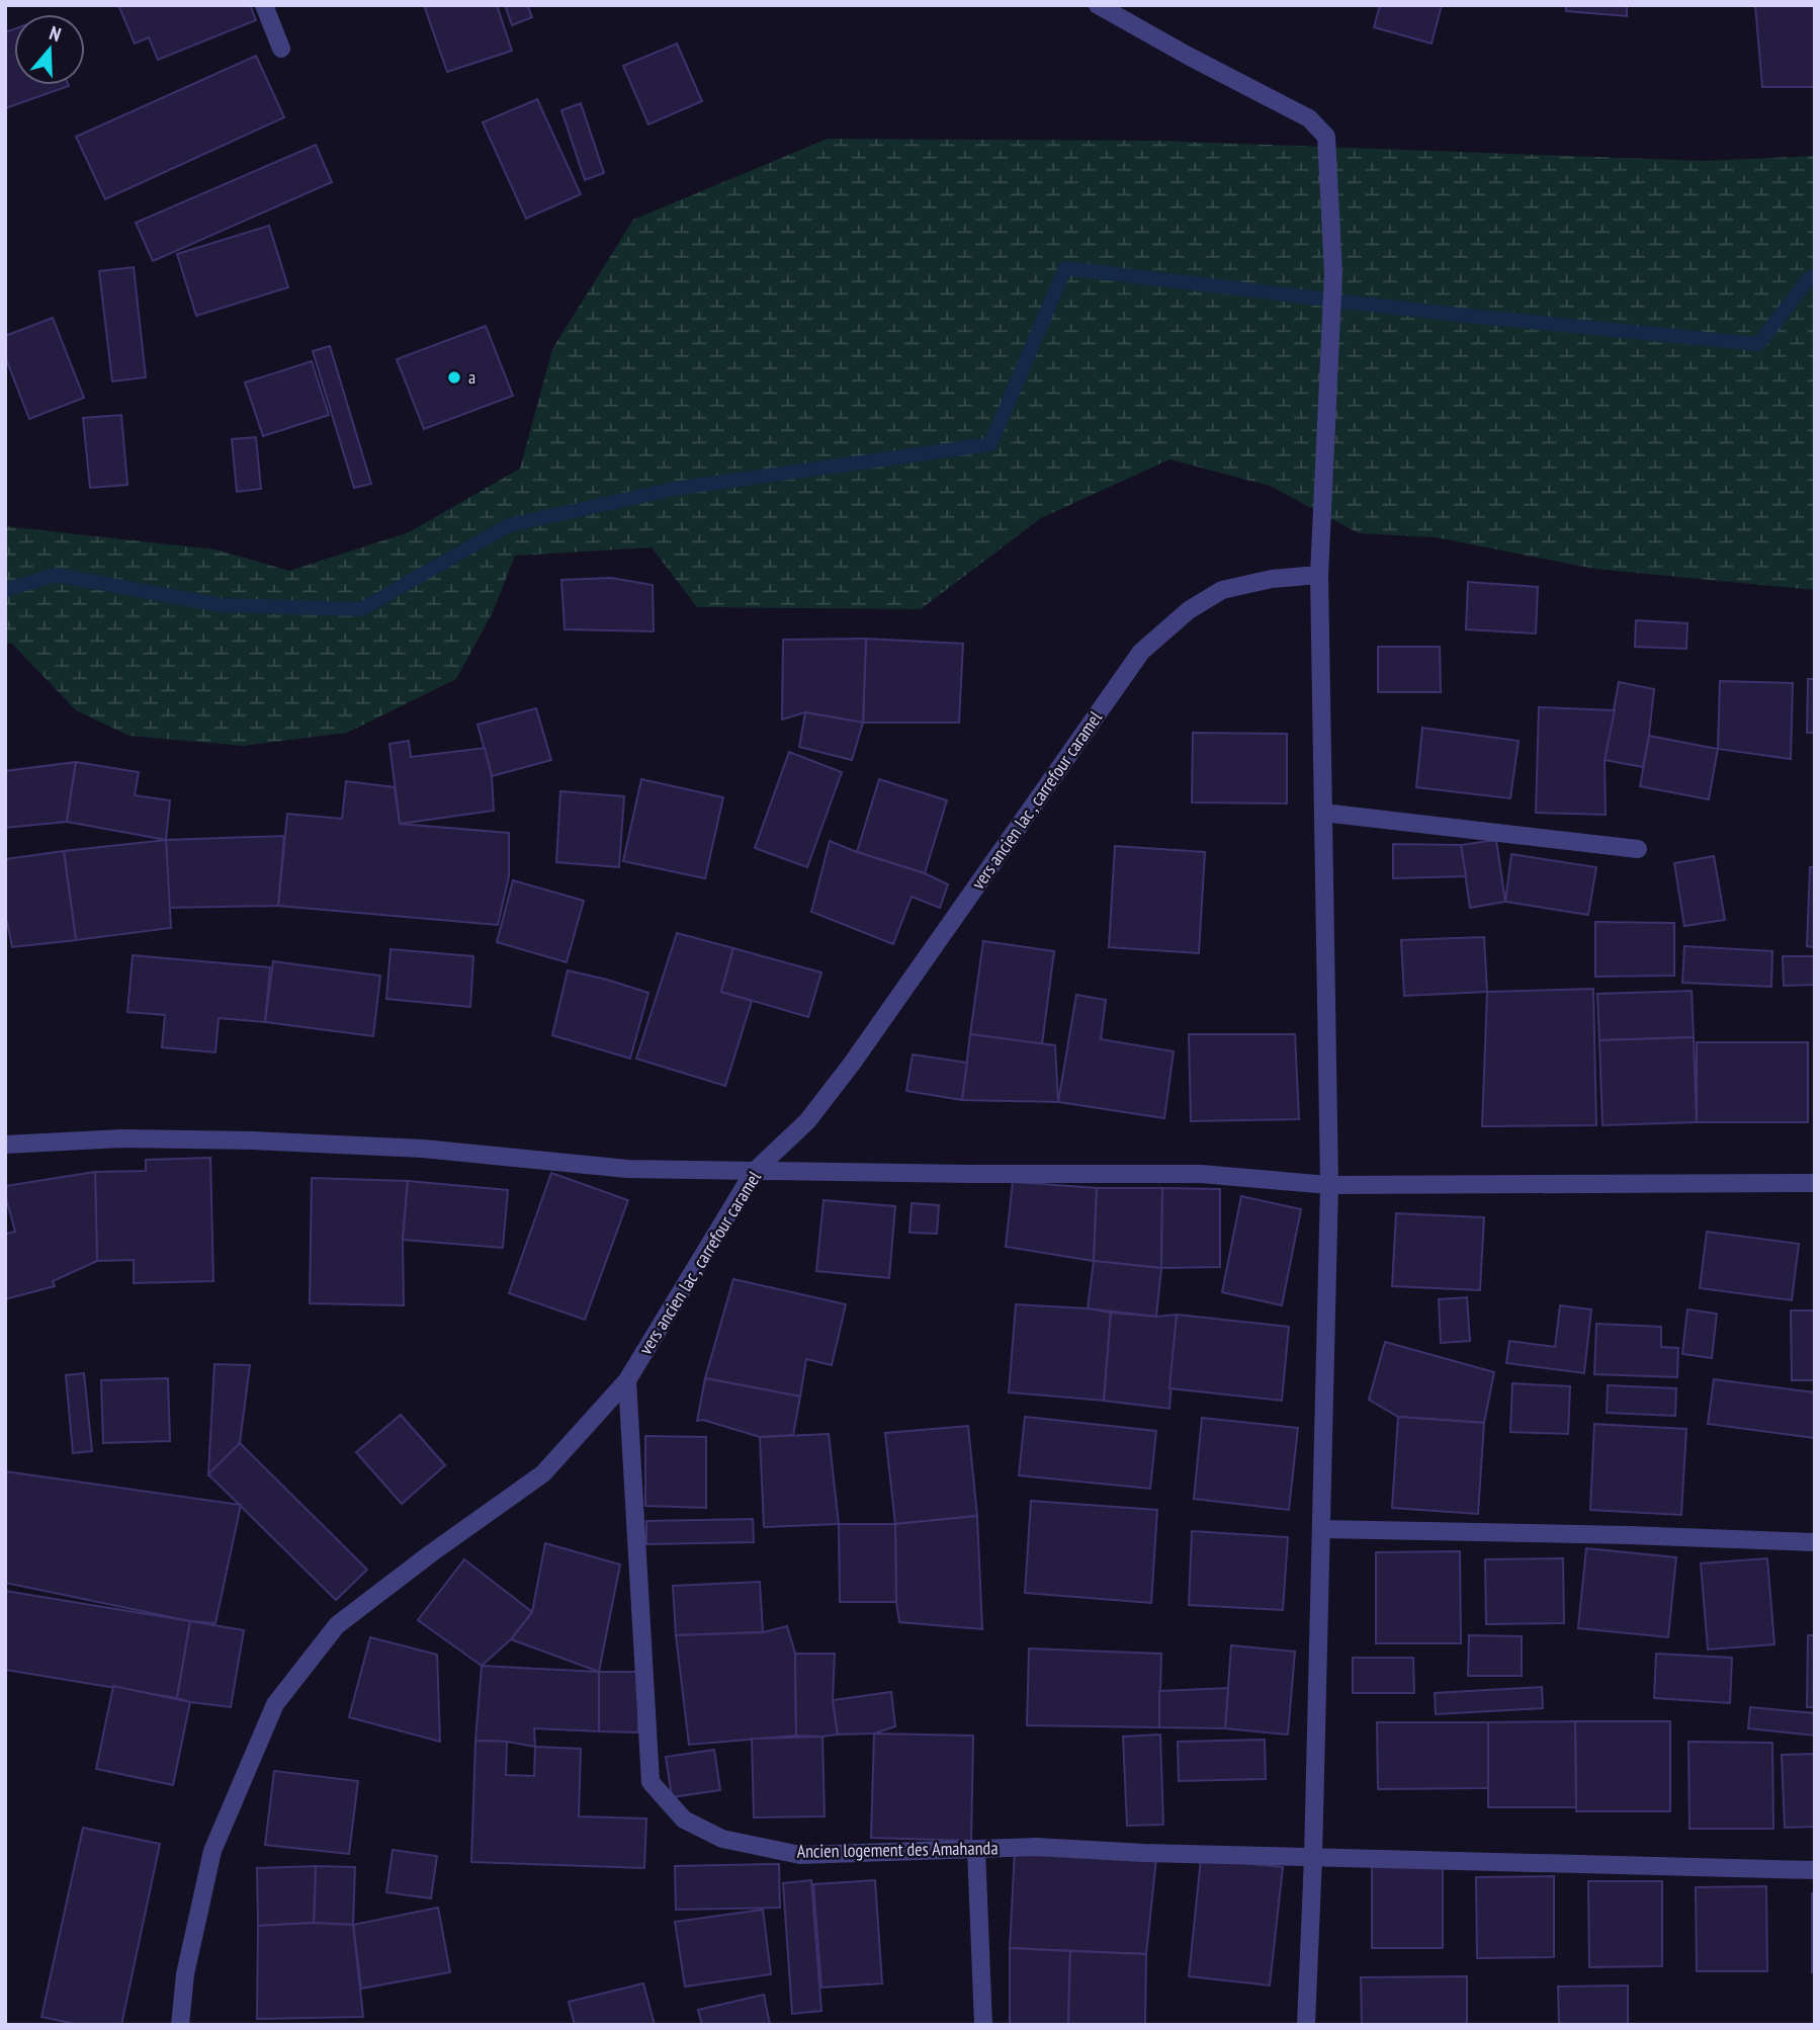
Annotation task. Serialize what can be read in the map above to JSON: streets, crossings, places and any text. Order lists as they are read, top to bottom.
{
  "streets": {
    "street": ["vers ancien lac , carrefour caramel", "Ancien logement des Amahanda"]
  },
  "crossings": [
    ["vers ancien lac , carrefour caramel", "Ancien logement des Amahanda"]
  ],
  "places": ["a"],
  "north": "top"
}
